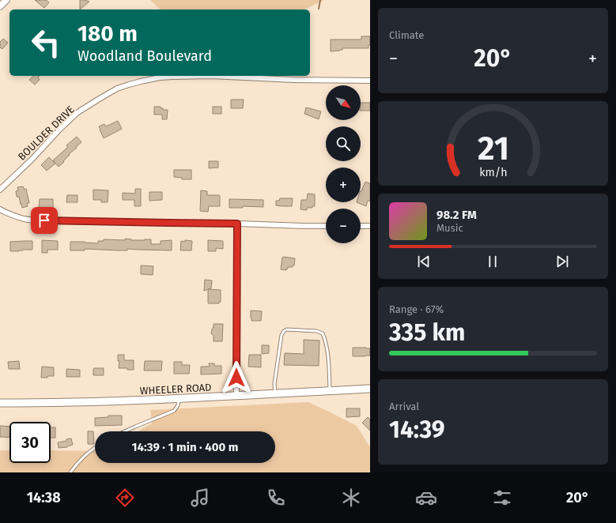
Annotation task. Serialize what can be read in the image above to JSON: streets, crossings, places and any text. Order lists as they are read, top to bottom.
{
  "streets": {
    "main road": ["WHEELER ROAD"],
    "street": ["BOULDER DRIVE"]
  },
  "north": "bottom right",
  "page": {
    "tile": [
      "Climate",
      ["Range · 67%", "335 km"],
      ["Arrival", "14:39"]
    ],
    "turn": ["180 m", "Woodland Boulevard"],
    "heat": ["−", "20°", "+"],
    "map_buttons": ["+", "−"],
    "song": ["98.2 FM", "Music"],
    "limit": "30",
    "trip": "14:39 · 1 min · 400 m",
    "tabs": ["14:38", "20°"],
    "gauge": ["21", "km/h"]
  }
}
